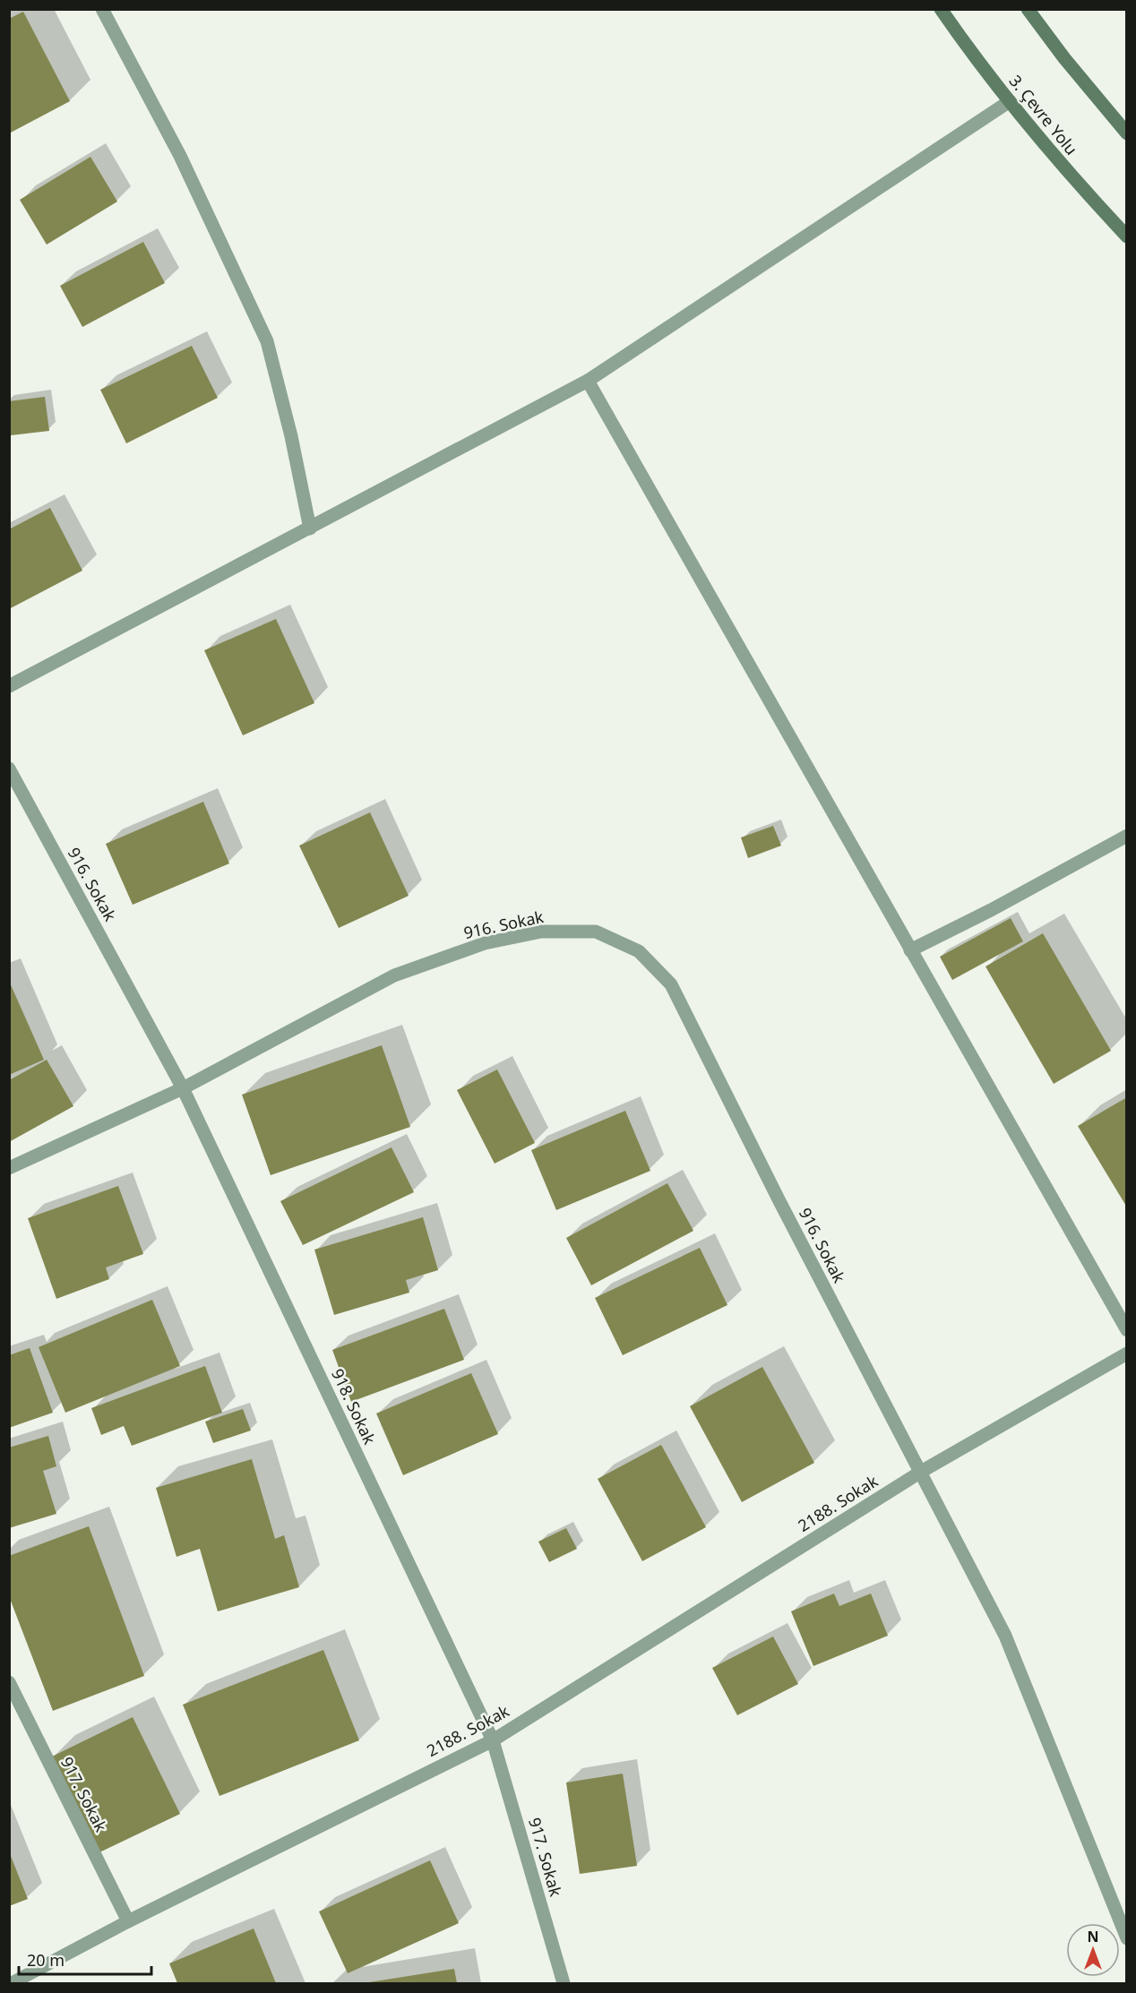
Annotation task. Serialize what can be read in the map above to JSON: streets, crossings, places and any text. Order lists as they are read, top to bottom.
{
  "streets": {
    "main road": ["3. Çevre Yolu"],
    "street": [
      "916. Sokak",
      "918. Sokak",
      "2188. Sokak",
      "917. Sokak"
    ]
  },
  "crossings": [
    ["916. Sokak", "918. Sokak"],
    ["916. Sokak", "2188. Sokak"],
    ["918. Sokak", "2188. Sokak"],
    ["918. Sokak", "917. Sokak"],
    ["2188. Sokak", "917. Sokak"]
  ],
  "scale_bar": "20 m",
  "north": "top"
}
